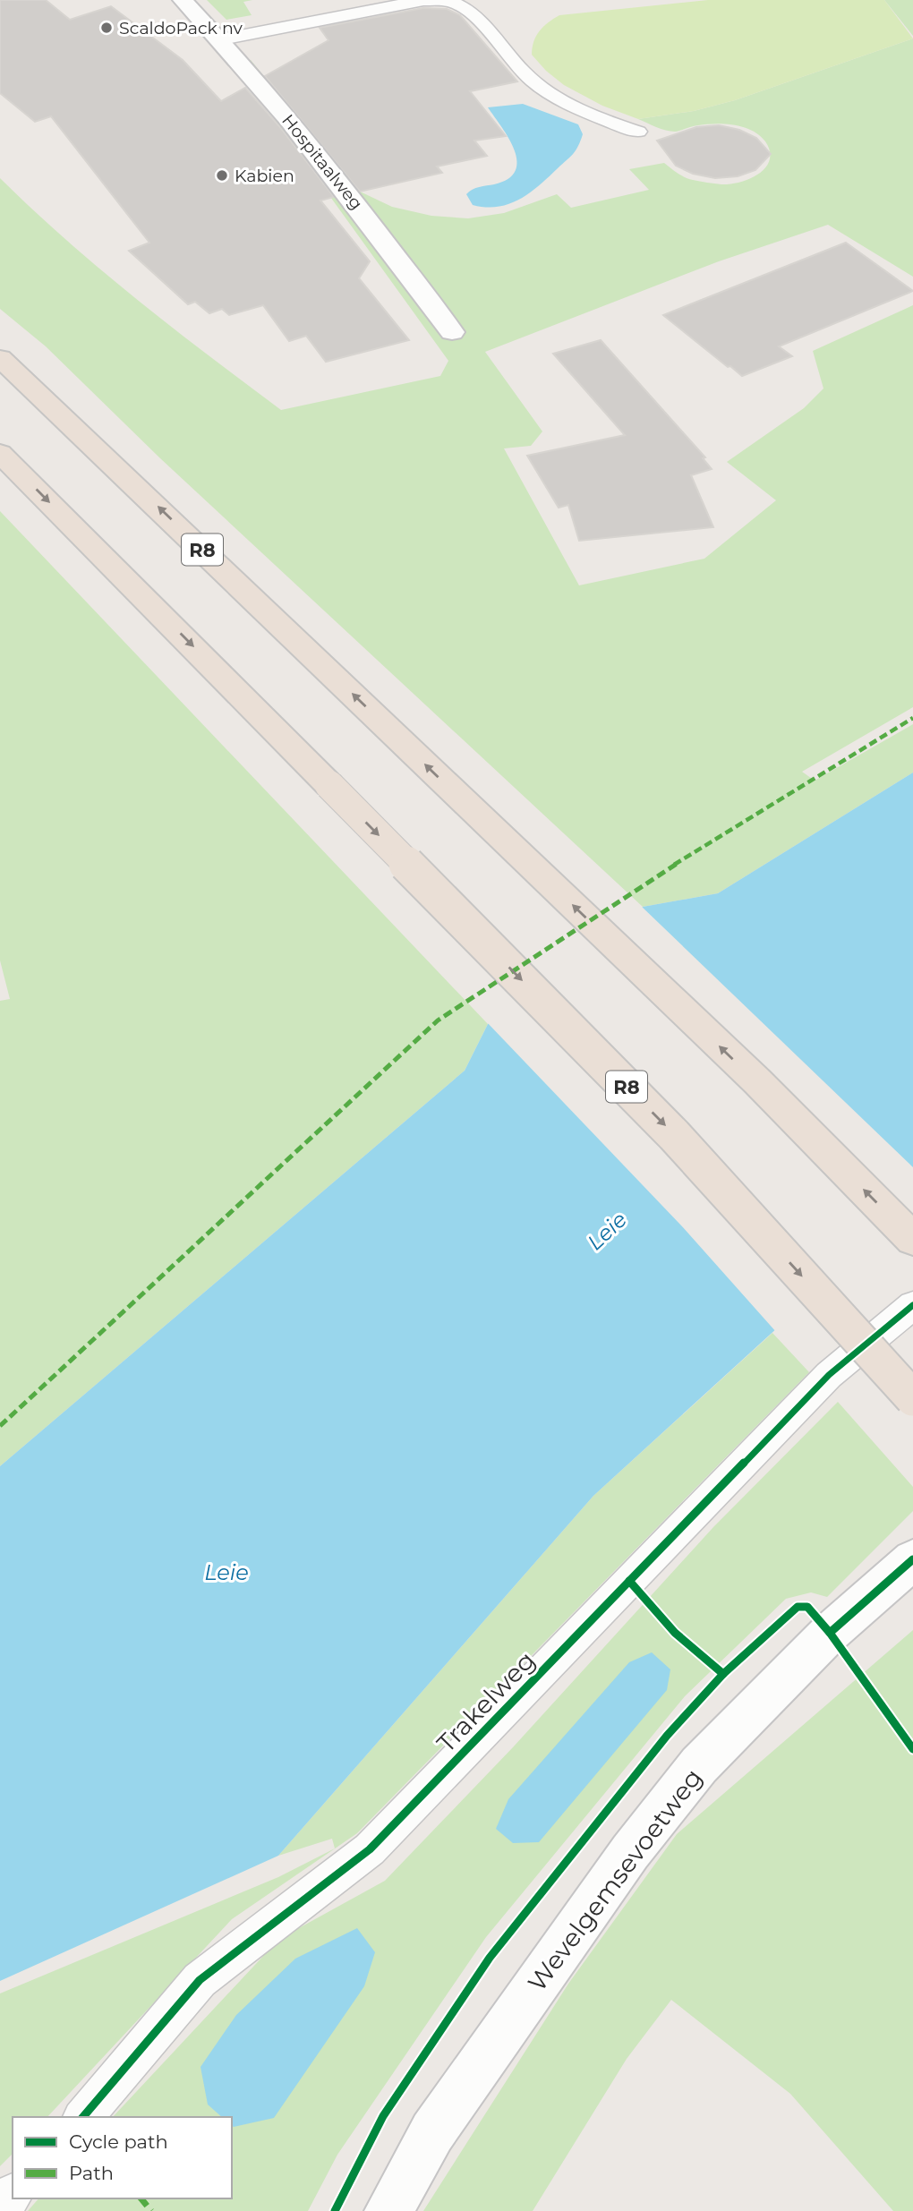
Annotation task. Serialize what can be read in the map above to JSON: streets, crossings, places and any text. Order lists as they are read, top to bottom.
{
  "streets": {
    "highway": ["R8"],
    "street": ["Hospitaalweg", "Wevelgemsevoetweg"],
    "lane": ["Trakelweg"]
  },
  "water": ["Leie"],
  "places": ["ScaldoPack nv", "Kabien"],
  "legend": ["Cycle path", "Path"]
}
